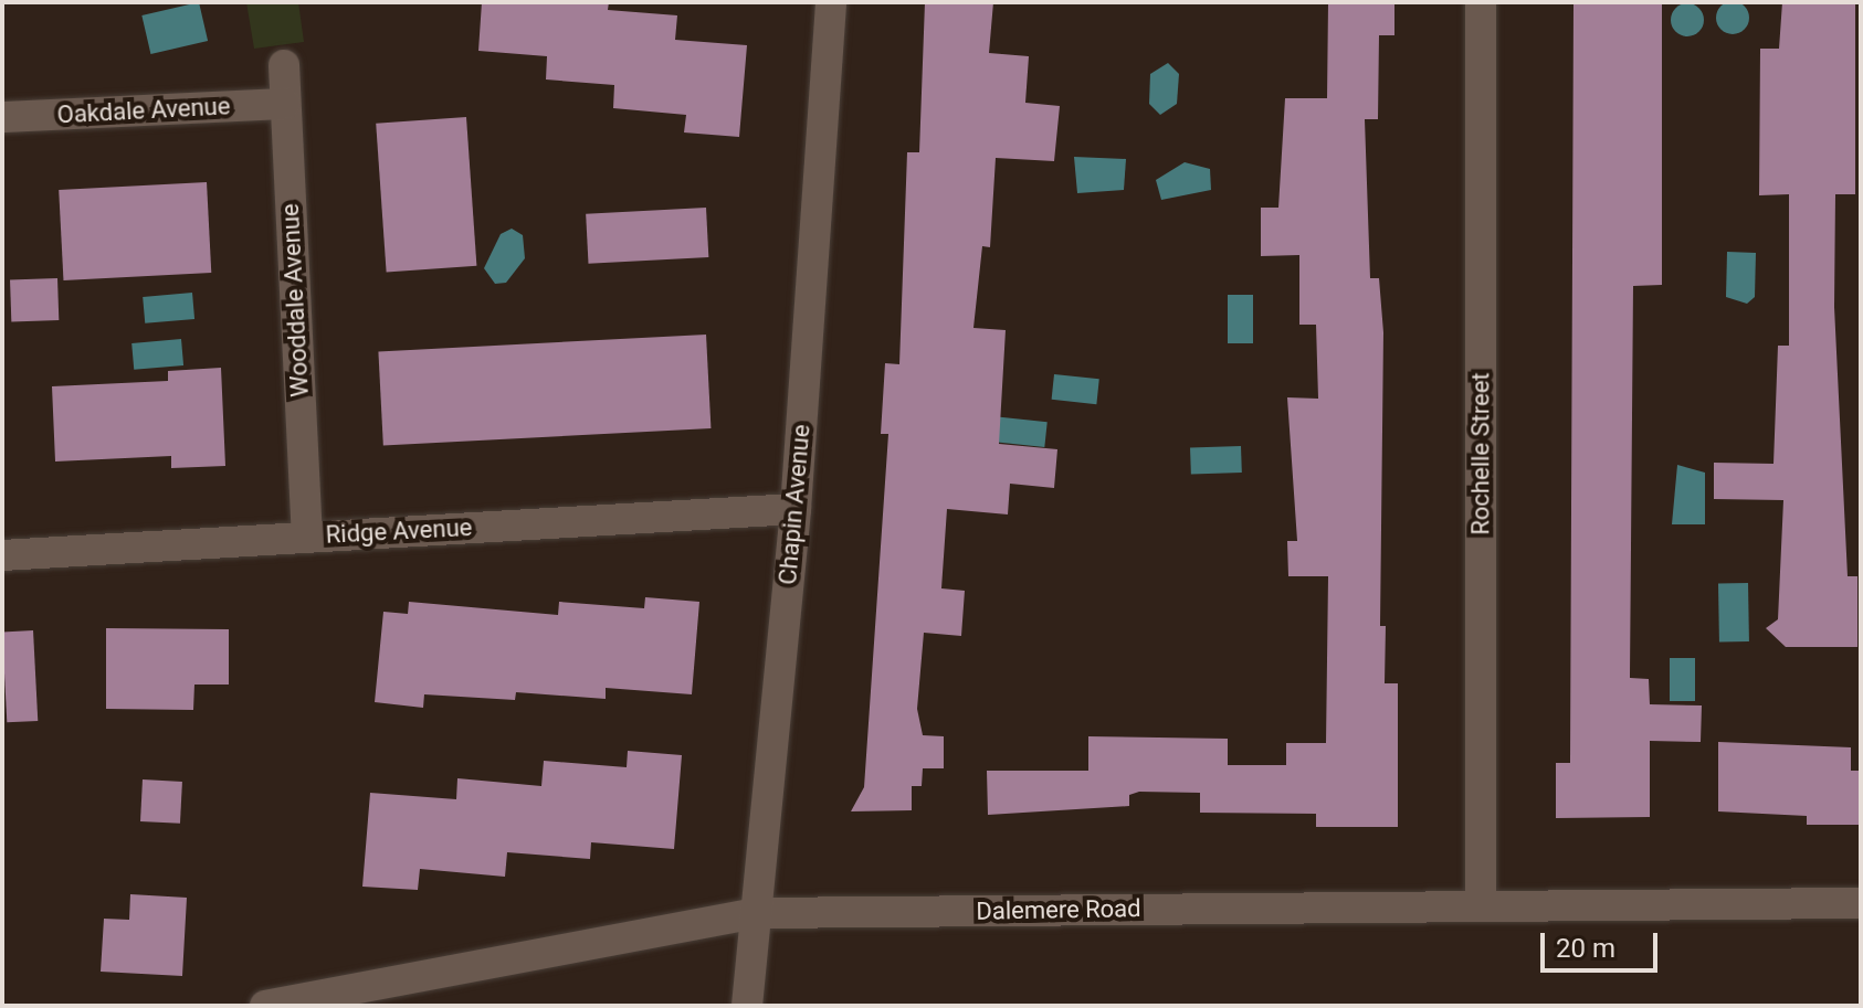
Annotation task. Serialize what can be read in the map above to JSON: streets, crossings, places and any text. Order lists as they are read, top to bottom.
{
  "streets": {
    "street": [
      "Oakdale Avenue",
      "Wooddale Avenue",
      "Rochelle Street",
      "Chapin Avenue",
      "Ridge Avenue",
      "Dalemere Road"
    ]
  },
  "crossings": [
    ["Oakdale Avenue", "Wooddale Avenue"],
    ["Wooddale Avenue", "Ridge Avenue"],
    ["Rochelle Street", "Dalemere Road"],
    ["Chapin Avenue", "Ridge Avenue"],
    ["Chapin Avenue", "Dalemere Road"]
  ],
  "scale_bar": "20 m"
}
